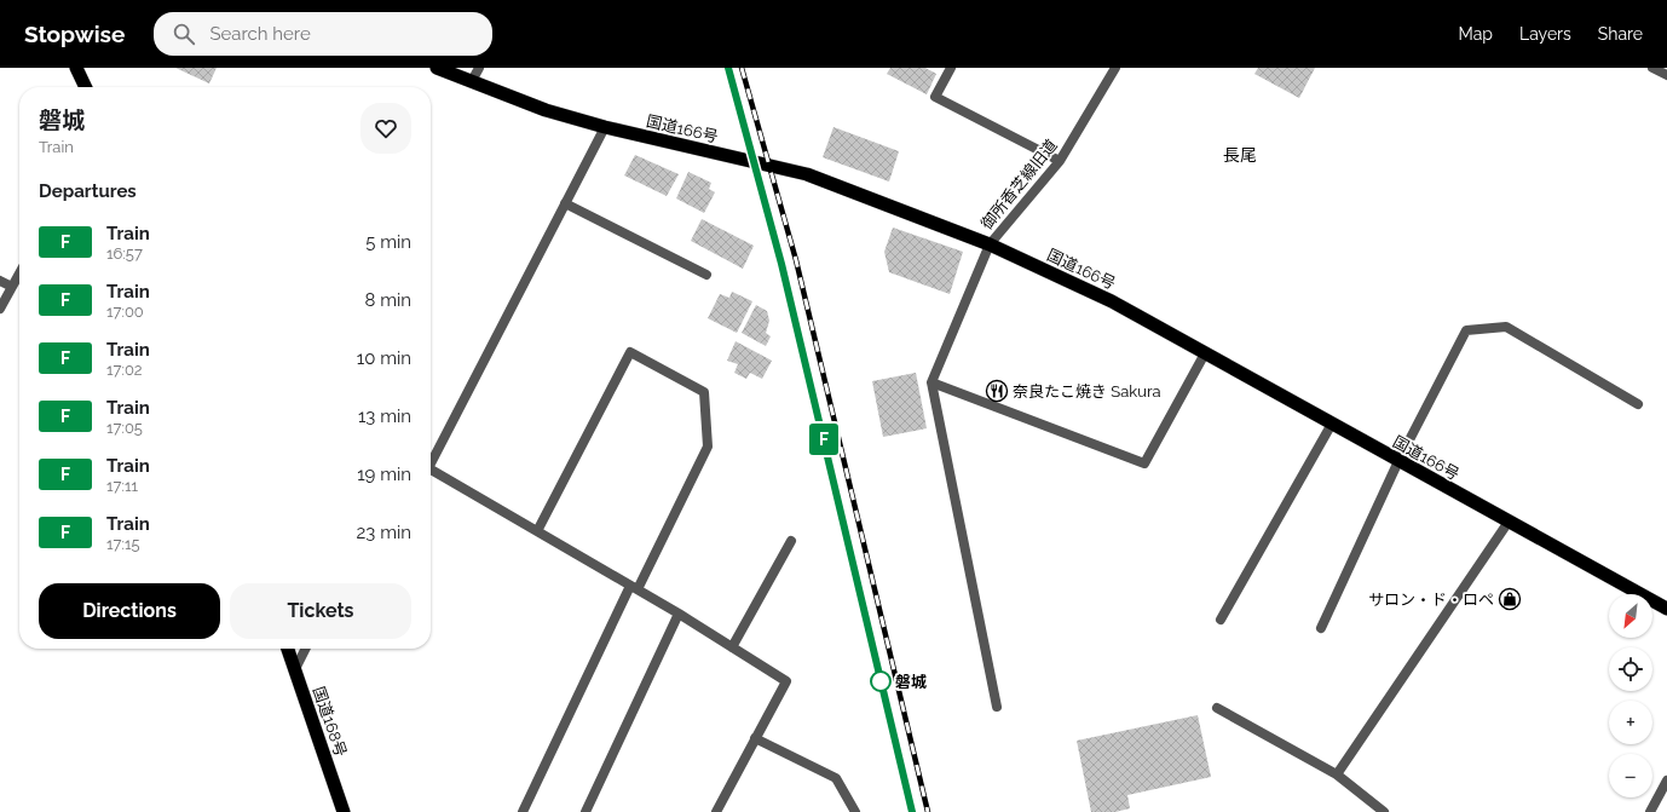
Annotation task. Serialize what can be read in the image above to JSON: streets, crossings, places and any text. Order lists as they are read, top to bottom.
{
  "streets": {
    "highway": ["国道166号", "国道168号"],
    "street": ["御所香芝線旧道"]
  },
  "crossings": [
    ["国道166号", "御所香芝線旧道"]
  ],
  "districts": ["長尾"],
  "places": {
    "restaurant": ["奈良たこ焼き Sakura"],
    "shop": ["サロン・ド・ロペ"],
    "other": ["磐城"]
  },
  "north": "bottom left",
  "page": {
    "header": "Stopwise",
    "search": "Search here",
    "nav": ["Map", "Layers", "Share"],
    "on_map": "F",
    "heading": [
      ["磐城", "Train"],
      "Departures"
    ],
    "list": [
      {
        "mark": "F",
        "name": "Train",
        "note": "16:57",
        "value": "5 min"
      },
      {
        "mark": "F",
        "name": "Train",
        "note": "17:00",
        "value": "8 min"
      },
      {
        "mark": "F",
        "name": "Train",
        "note": "17:02",
        "value": "10 min"
      },
      {
        "mark": "F",
        "name": "Train",
        "note": "17:05",
        "value": "13 min"
      },
      {
        "mark": "F",
        "name": "Train",
        "note": "17:11",
        "value": "19 min"
      },
      {
        "mark": "F",
        "name": "Train",
        "note": "17:15",
        "value": "23 min"
      }
    ],
    "buttons": ["Directions", "Tickets"],
    "map_buttons": ["+", "−"]
  }
}
